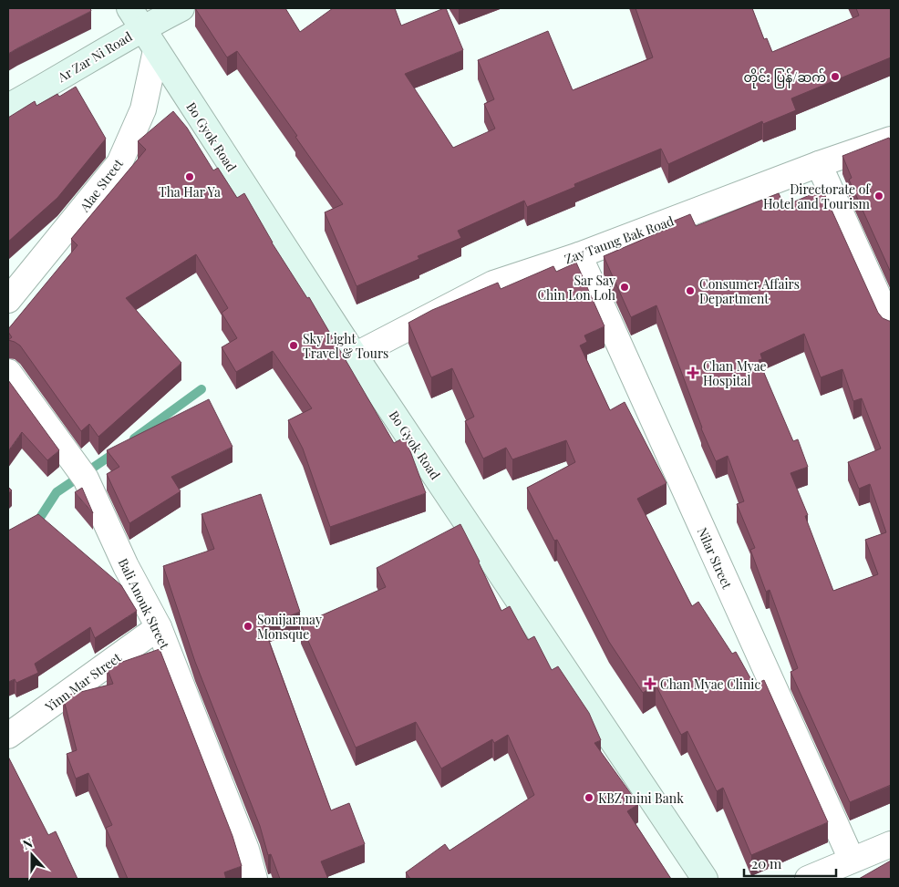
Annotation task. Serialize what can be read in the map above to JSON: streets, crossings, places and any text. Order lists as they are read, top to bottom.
{
  "streets": {
    "street": [
      "Ar Zar Ni Road",
      "Bo Gyok Road",
      "Alae Street",
      "Zay Taung Bak Road",
      "Nilar Street",
      "Bali Anouk Street",
      "Yinn Mar Street"
    ]
  },
  "crossings": [
    ["Ar Zar Ni Road", "Bo Gyok Road"],
    ["Bo Gyok Road", "Alae Street"],
    ["Bo Gyok Road", "Zay Taung Bak Road"],
    ["Zay Taung Bak Road", "Nilar Street"],
    ["Bali Anouk Street", "Yinn Mar Street"]
  ],
  "places": {
    "other": [
      "တိုင်း ပြန်/ဆက်",
      "Tha Har Ya",
      "Directorate of Hotel and Tourism",
      "Sar Say Chin Lon Loh",
      "Consumer Affairs Department",
      "Sky Light Travel & Tours",
      "Sonijarmay Monsque",
      "KBZ mini Bank"
    ],
    "health": ["Chan Myae Hospital", "Chan Myae Clinic"]
  },
  "scale_bar": "20 m",
  "north": "top"
}
